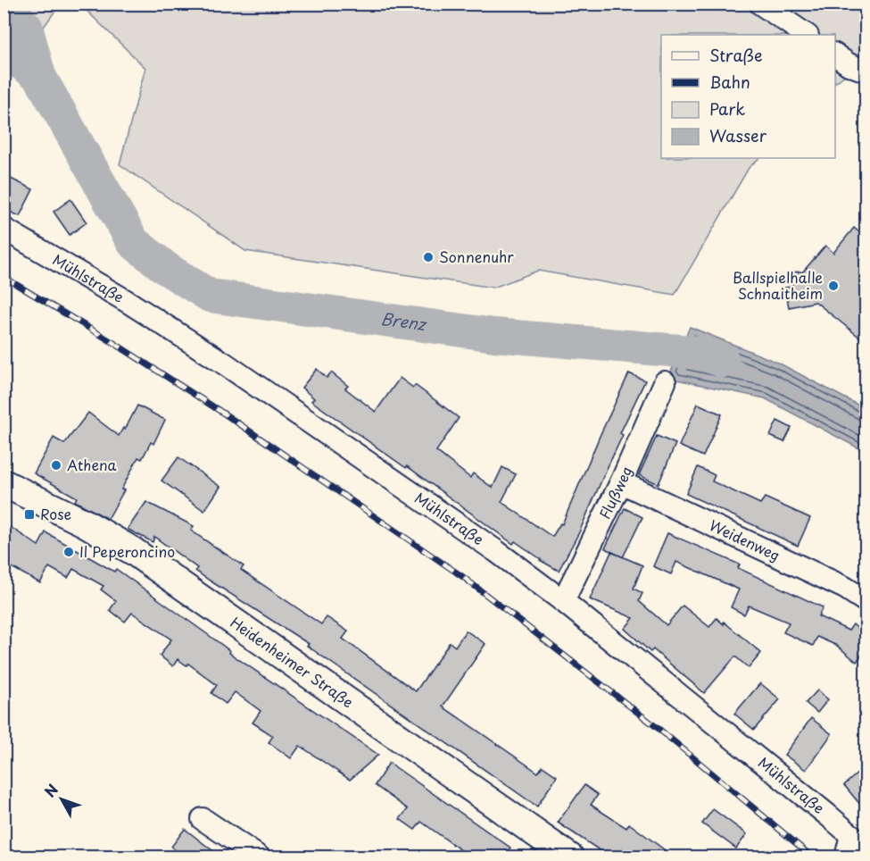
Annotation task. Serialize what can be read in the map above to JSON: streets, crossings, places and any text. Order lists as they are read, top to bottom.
{
  "streets": {
    "street": [
      "Mühlstraße",
      "Flußweg",
      "Weidenweg",
      "Heidenheimer Straße"
    ]
  },
  "crossings": [
    ["Mühlstraße", "Flußweg"],
    ["Flußweg", "Weidenweg"]
  ],
  "water": ["Brenz"],
  "places": {
    "other": [
      "Sonnenuhr",
      "Ballspielhalle Schnaitheim",
      "Athena",
      "Il Peperoncino"
    ],
    "transit": ["Rose"]
  },
  "legend": [
    "Straße",
    "Bahn",
    "Park",
    "Wasser"
  ],
  "north": "top left"
}
